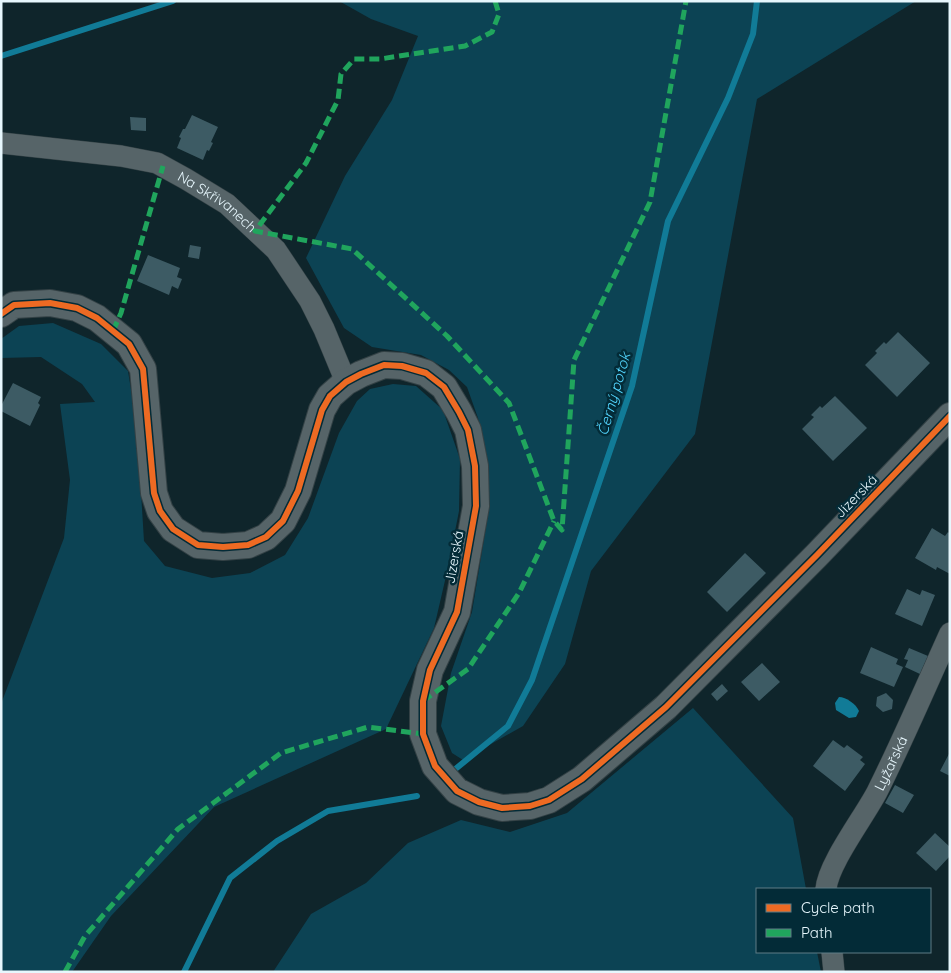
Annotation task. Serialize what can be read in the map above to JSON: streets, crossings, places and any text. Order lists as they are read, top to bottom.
{
  "streets": {
    "street": ["Na Skřivanech", "Jizerská", "Lyžařská"]
  },
  "crossings": [
    ["Na Skřivanech", "Jizerská"]
  ],
  "water": ["Černý potok"],
  "legend": ["Cycle path", "Path"]
}
